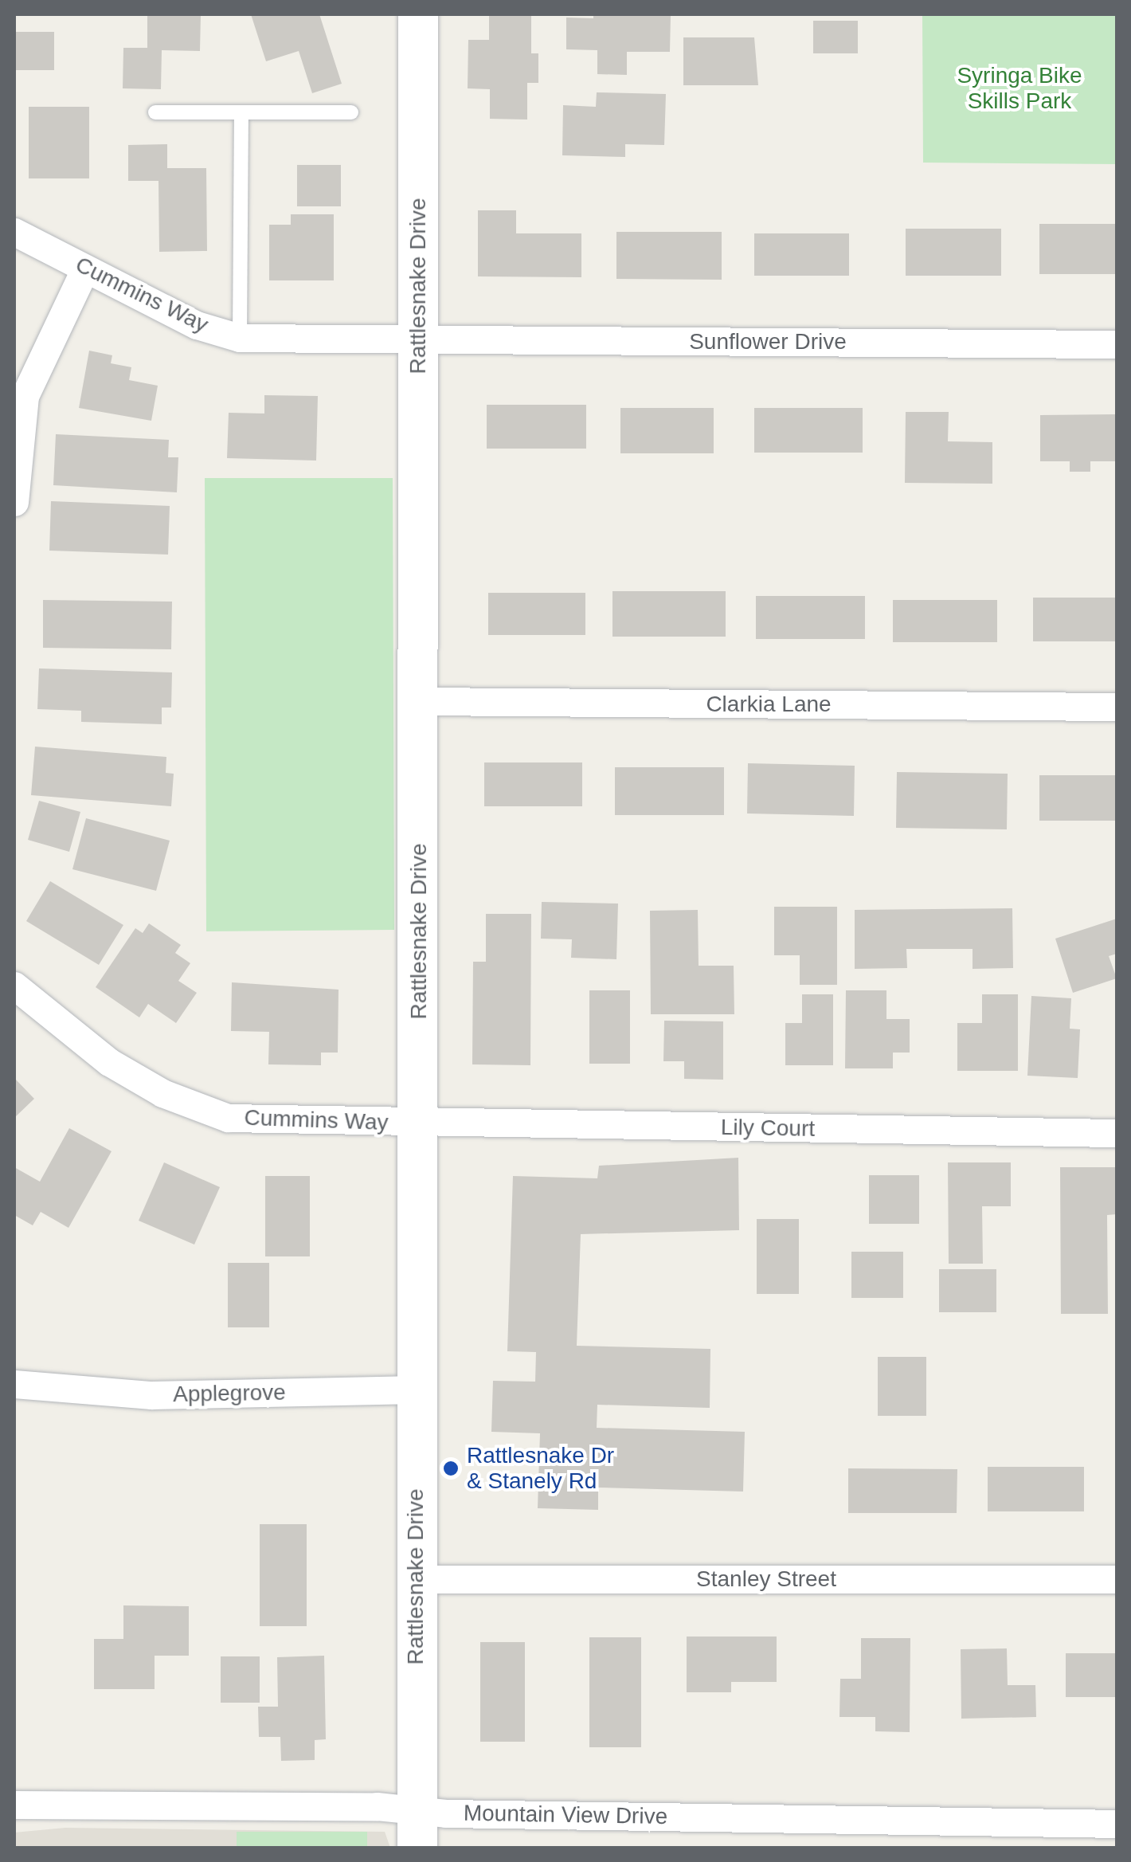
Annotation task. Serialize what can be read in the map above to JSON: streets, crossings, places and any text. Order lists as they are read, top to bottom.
{
  "streets": {
    "street": [
      "Rattlesnake Drive",
      "Cummins Way",
      "Sunflower Drive",
      "Clarkia Lane",
      "Lily Court",
      "Applegrove",
      "Stanley Street",
      "Mountain View Drive"
    ]
  },
  "crossings": [
    ["Rattlesnake Drive", "Cummins Way"],
    ["Rattlesnake Drive", "Sunflower Drive"],
    ["Rattlesnake Drive", "Clarkia Lane"],
    ["Rattlesnake Drive", "Lily Court"],
    ["Rattlesnake Drive", "Applegrove"],
    ["Rattlesnake Drive", "Stanley Street"],
    ["Rattlesnake Drive", "Mountain View Drive"],
    ["Cummins Way", "Sunflower Drive"],
    ["Cummins Way", "Lily Court"]
  ],
  "parks": ["Syringa Bike Skills Park"],
  "places": ["Rattlesnake Dr & Stanely Rd"]
}
